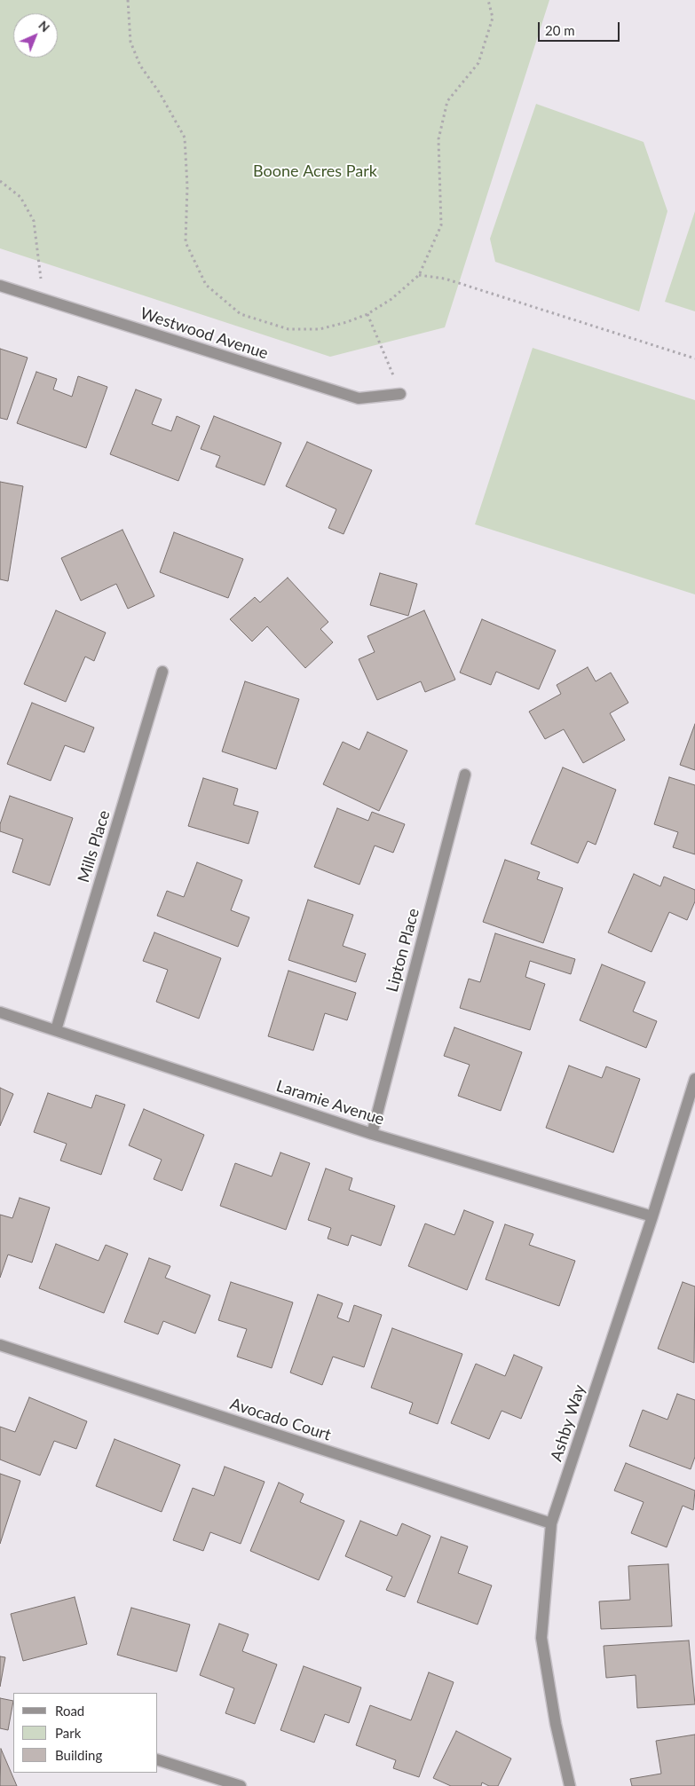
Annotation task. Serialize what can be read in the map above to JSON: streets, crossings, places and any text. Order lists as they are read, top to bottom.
{
  "streets": {
    "street": [
      "Westwood Avenue",
      "Mills Place",
      "Lipton Place",
      "Laramie Avenue",
      "Avocado Court",
      "Ashby Way"
    ]
  },
  "crossings": [
    ["Mills Place", "Laramie Avenue"],
    ["Lipton Place", "Laramie Avenue"],
    ["Laramie Avenue", "Ashby Way"],
    ["Avocado Court", "Ashby Way"]
  ],
  "parks": ["Boone Acres Park"],
  "legend": ["Road", "Park", "Building"],
  "scale_bar": "20 m",
  "north": "top right"
}
